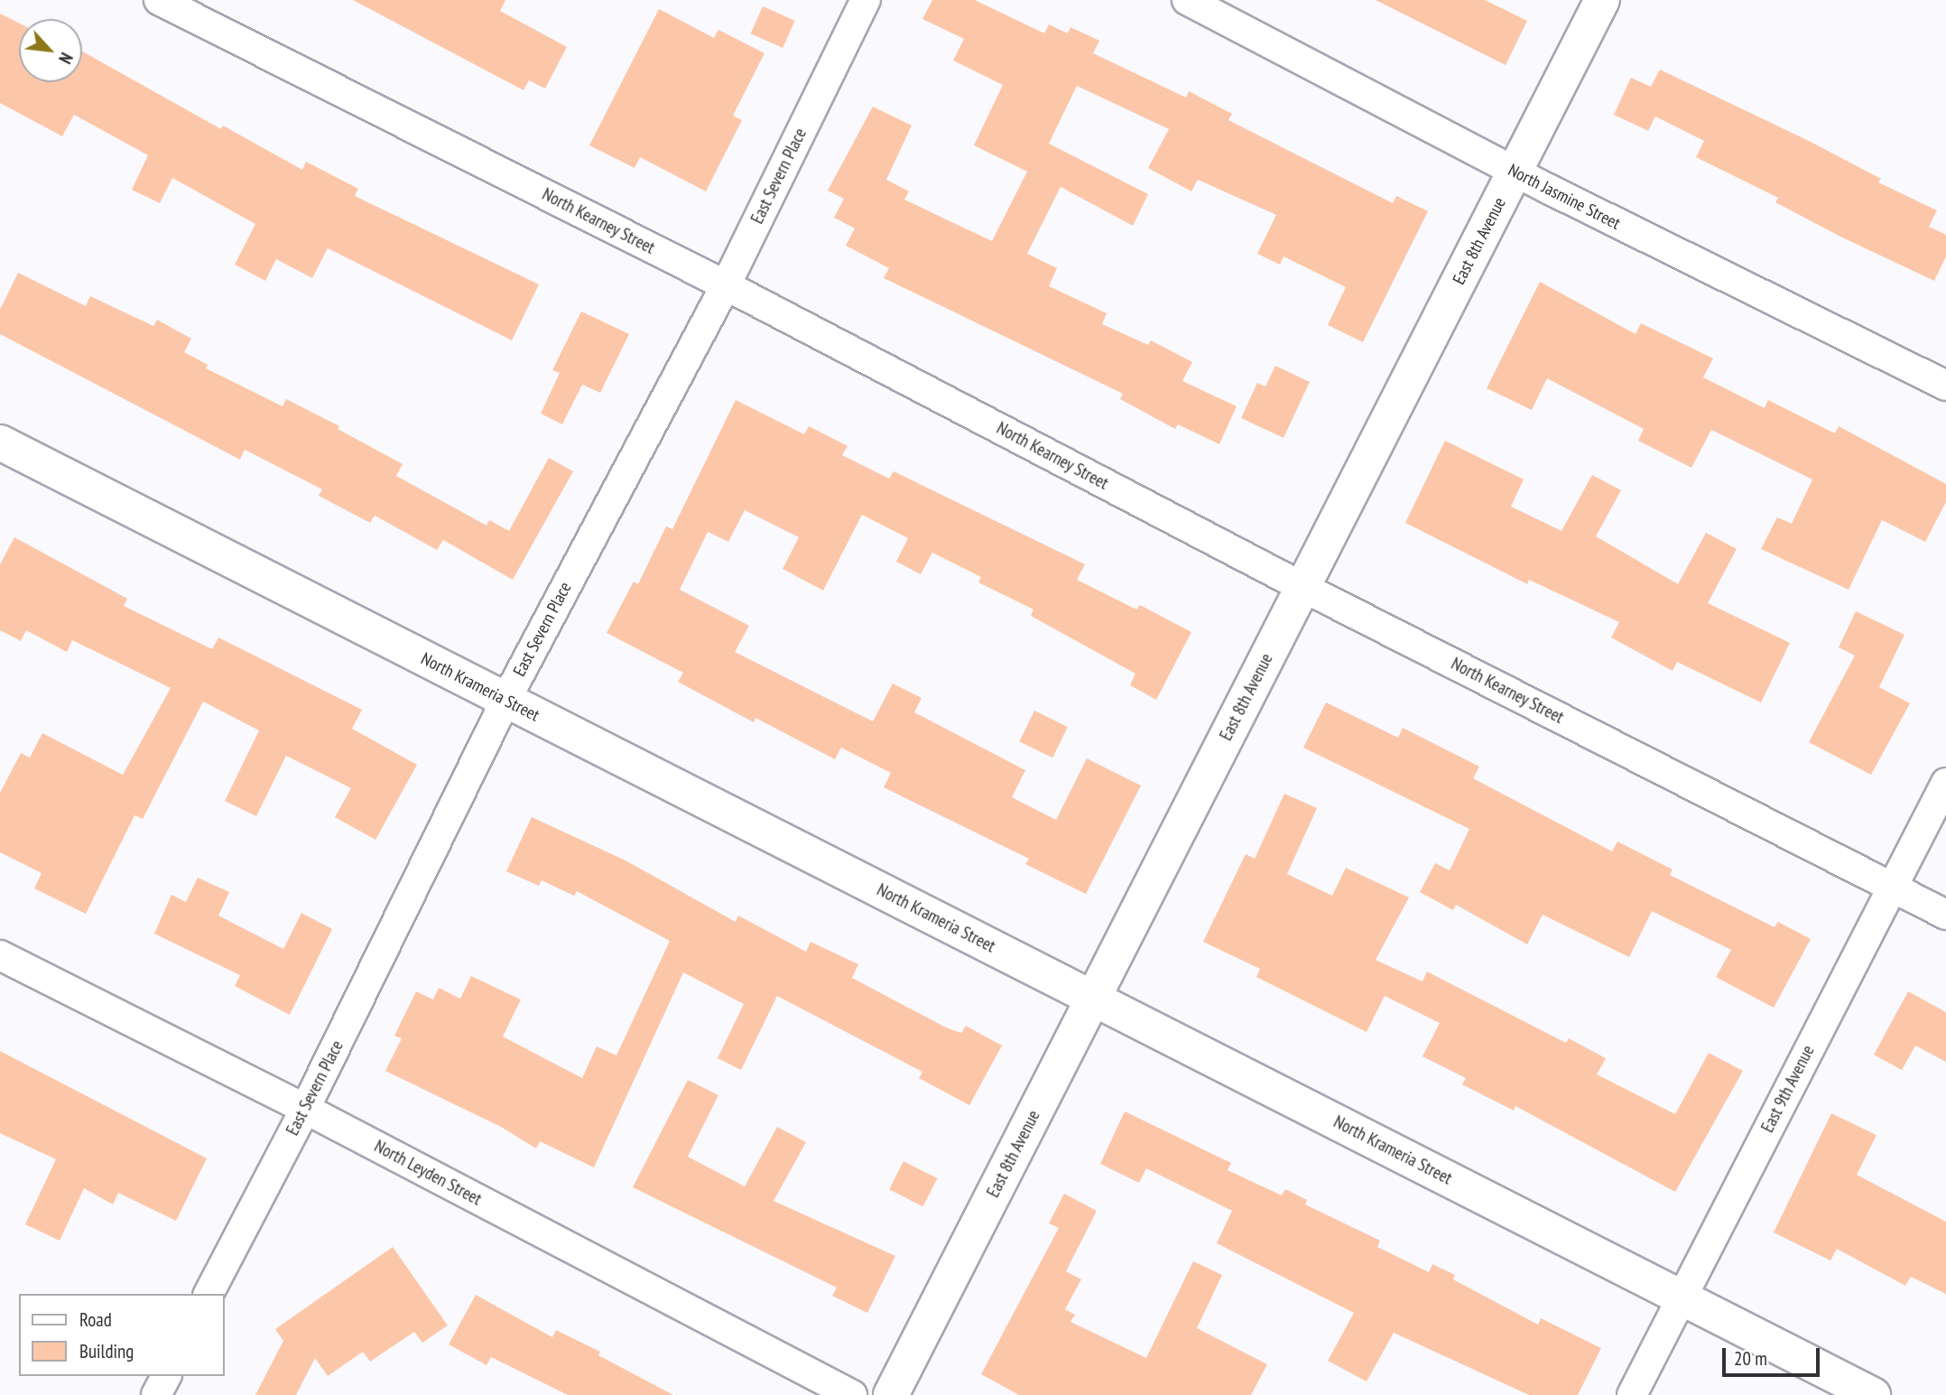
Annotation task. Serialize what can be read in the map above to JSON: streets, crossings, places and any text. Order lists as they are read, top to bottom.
{
  "streets": {
    "street": [
      "East Severn Place",
      "North Jasmine Street",
      "North Kearney Street",
      "East 8th Avenue",
      "North Krameria Street",
      "East 9th Avenue",
      "North Leyden Street"
    ]
  },
  "crossings": [
    ["East Severn Place", "North Kearney Street"],
    ["East Severn Place", "North Krameria Street"],
    ["East Severn Place", "North Leyden Street"],
    ["North Jasmine Street", "East 8th Avenue"],
    ["North Kearney Street", "East 8th Avenue"],
    ["North Kearney Street", "East 9th Avenue"],
    ["East 8th Avenue", "North Krameria Street"],
    ["North Krameria Street", "East 9th Avenue"]
  ],
  "legend": ["Road", "Building"],
  "scale_bar": "20 m",
  "north": "bottom right"
}
